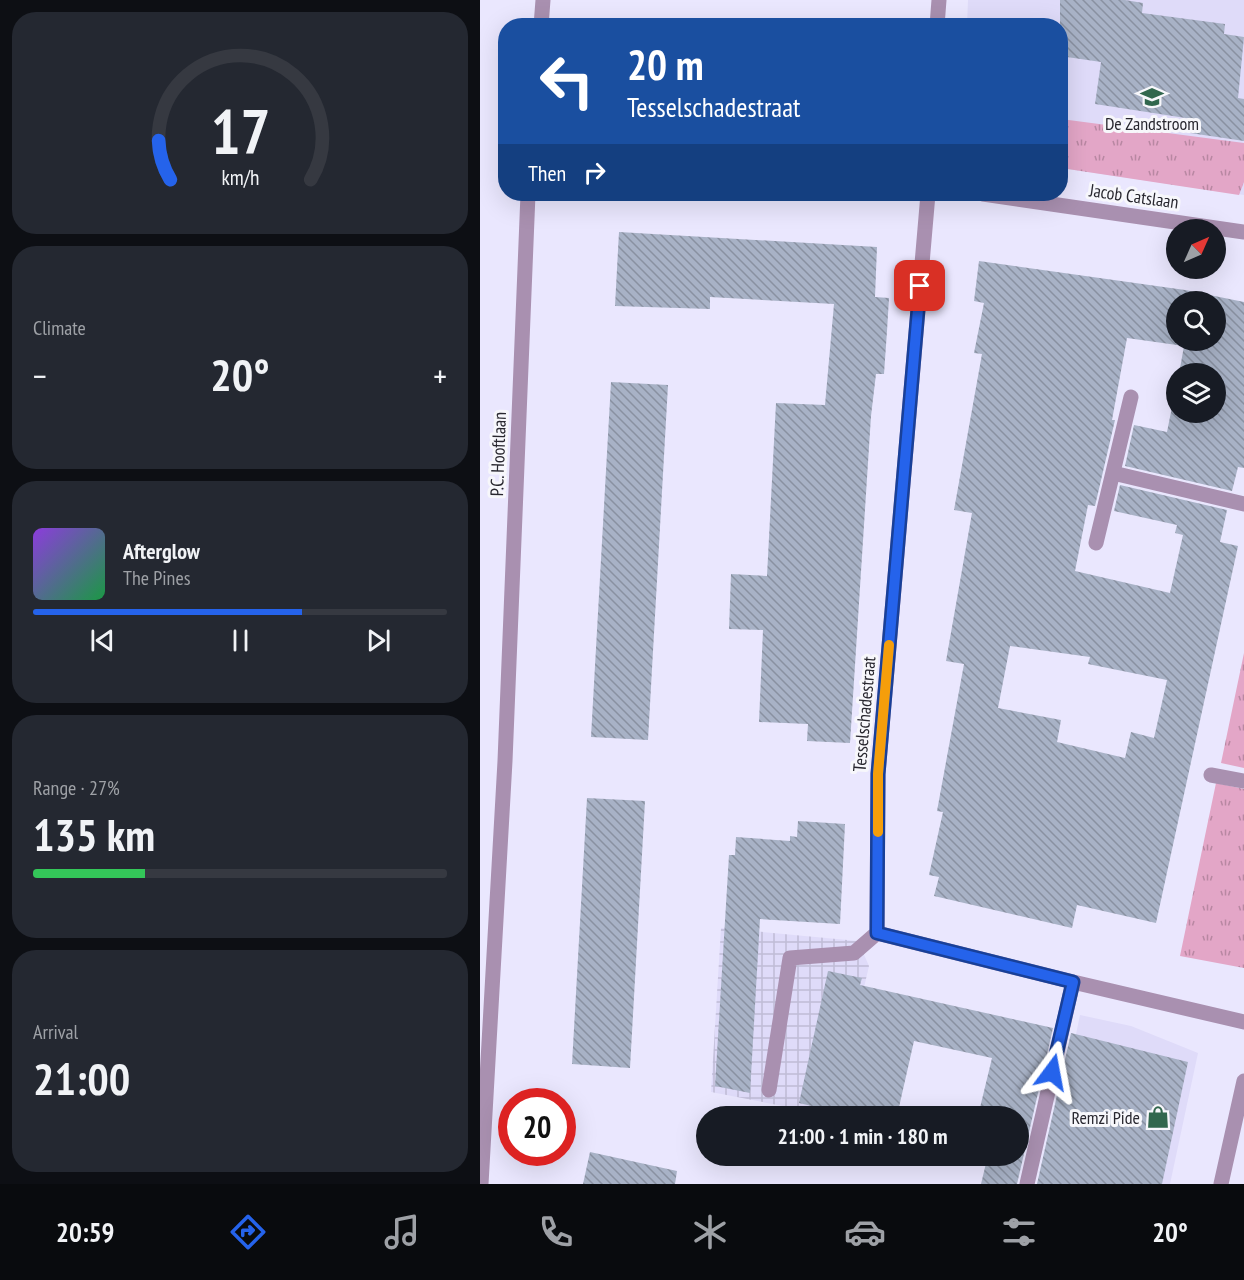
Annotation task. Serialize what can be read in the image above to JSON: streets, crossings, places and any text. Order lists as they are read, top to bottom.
{
  "streets": {
    "street": ["Jacob Catslaan", "P.C. Hooftlaan", "Tesselschadestraat"]
  },
  "places": {
    "school or university": ["De Zandstroom"],
    "shop": ["Remzi Pide"]
  },
  "north": "top right",
  "page": {
    "turn": ["20 m", "Tesselschadestraat"],
    "then": "Then",
    "tile": [
      "Climate",
      ["Range · 27%", "135 km"],
      ["Arrival", "21:00"]
    ],
    "heat": ["−", "20°", "+"],
    "song": ["Afterglow", "The Pines"],
    "limit": "20",
    "trip": "21:00 · 1 min · 180 m",
    "tabs": ["20:59", "20°"],
    "gauge": ["17", "km/h"]
  }
}
